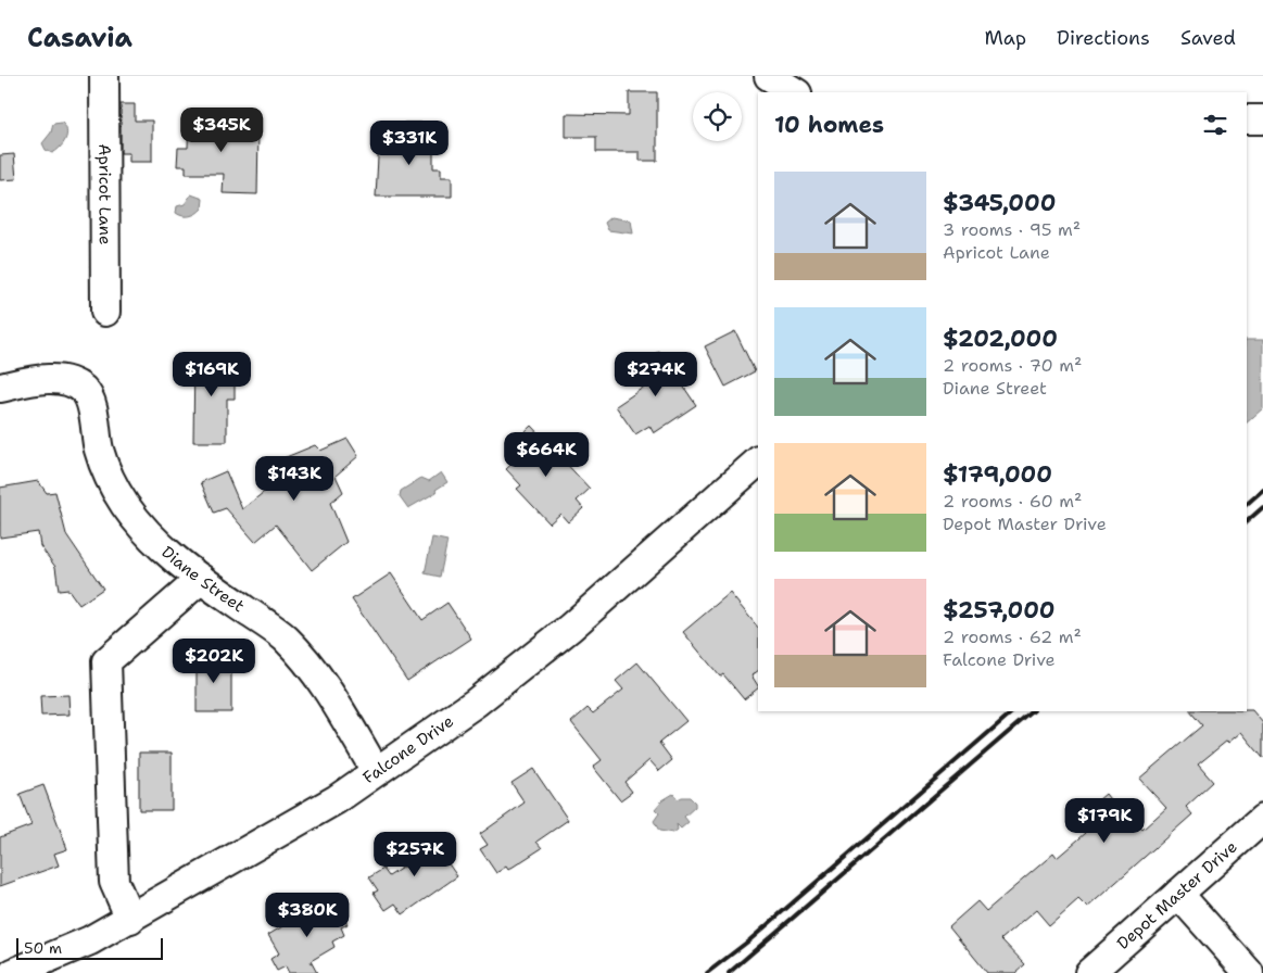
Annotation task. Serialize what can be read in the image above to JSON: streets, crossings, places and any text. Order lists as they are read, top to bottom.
{
  "streets": {
    "street": [
      "Apricot Lane",
      "Diane Street",
      "Falcone Drive",
      "Depot Master Drive"
    ]
  },
  "crossings": [
    ["Diane Street", "Falcone Drive"]
  ],
  "scale_bar": "50 m",
  "page": {
    "header": "Casavia",
    "nav": ["Map", "Directions", "Saved"],
    "heading": "10 homes",
    "price": [
      "$345K",
      "$331K",
      "$169K",
      "$274K",
      "$664K",
      "$143K",
      "$202K",
      "$179K",
      "$257K",
      "$380K"
    ],
    "list": [
      {
        "name": "$345,000",
        "note": "3 rooms · 95 m² · Apricot Lane"
      },
      {
        "name": "$202,000",
        "note": "2 rooms · 70 m² · Diane Street"
      },
      {
        "name": "$179,000",
        "note": "2 rooms · 60 m² · Depot Master Drive"
      },
      {
        "name": "$257,000",
        "note": "2 rooms · 62 m² · Falcone Drive"
      }
    ],
    "scale": "50 m"
  }
}
